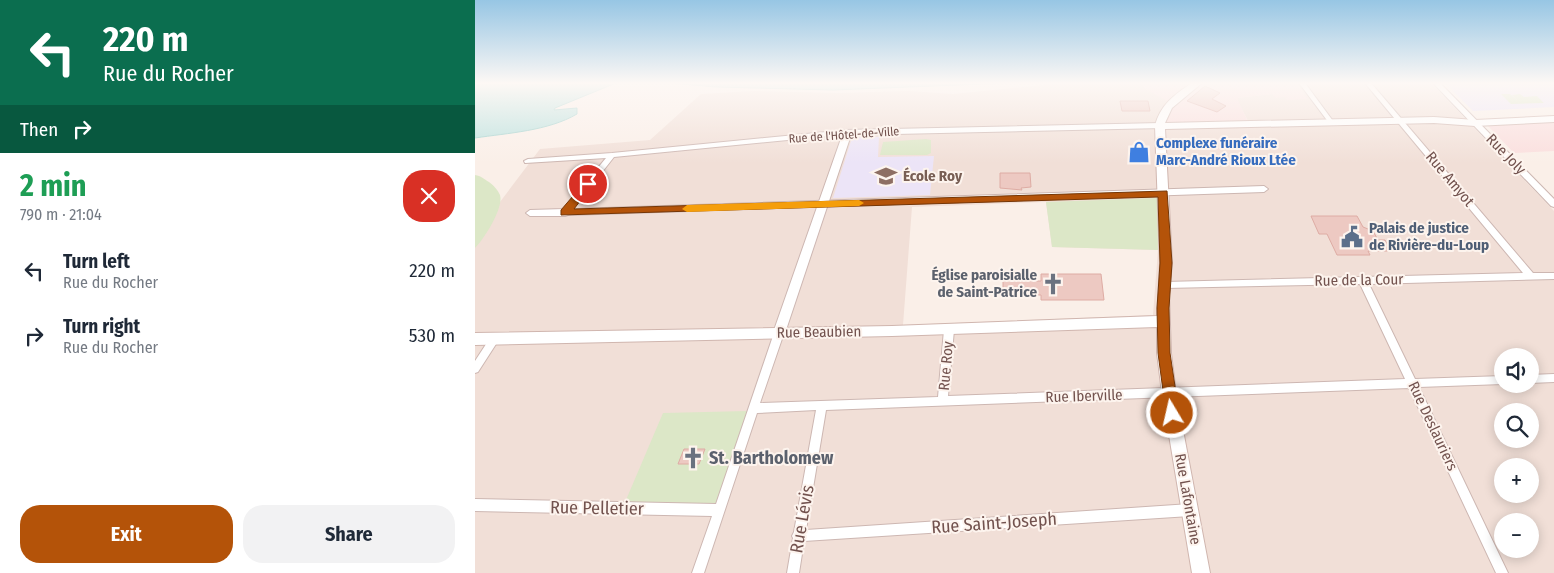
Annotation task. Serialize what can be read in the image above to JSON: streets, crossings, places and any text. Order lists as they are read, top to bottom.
{
  "streets": {
    "main road": ["Rue de l'Hôtel-de-Ville", "Rue Beaubien", "Rue Lafontaine"],
    "street": [
      "Rue Joly",
      "Rue Amyot",
      "Rue de la Cour",
      "Rue Roy",
      "Rue Iberville",
      "Rue Deslauriers",
      "Rue Pelletier",
      "Rue Lévis",
      "Rue Saint-Joseph"
    ]
  },
  "crossings": [
    ["Rue de l'Hôtel-de-Ville", "Rue Joly"],
    ["Rue de l'Hôtel-de-Ville", "Rue Amyot"],
    ["Rue de l'Hôtel-de-Ville", "Rue Lafontaine"],
    ["Rue Amyot", "Rue de la Cour"],
    ["Rue de la Cour", "Rue Deslauriers"],
    ["Rue de la Cour", "Rue Lafontaine"],
    ["Rue Beaubien", "Rue Roy"],
    ["Rue Beaubien", "Rue Lafontaine"],
    ["Rue Roy", "Rue Iberville"],
    ["Rue Iberville", "Rue Deslauriers"],
    ["Rue Iberville", "Rue Lafontaine"],
    ["Rue Iberville", "Rue Lévis"],
    ["Rue Lafontaine", "Rue Saint-Joseph"],
    ["Rue Lévis", "Rue Saint-Joseph"]
  ],
  "places": {
    "shop": ["Complexe funéraire Marc-André Rioux Ltée"],
    "school or university": ["École Roy"],
    "public building": ["Palais de justice de Rivière-du-Loup"],
    "church": ["Église paroisialle de Saint-Patrice", "St. Bartholomew"]
  },
  "page": {
    "turn": ["220 m", "Rue du Rocher"],
    "then": "Then",
    "heading": ["2 min", "790 m · 21:04"],
    "list": [
      {
        "name": "Turn left",
        "note": "Rue du Rocher",
        "value": "220 m"
      },
      {
        "name": "Turn right",
        "note": "Rue du Rocher",
        "value": "530 m"
      }
    ],
    "map_buttons": ["+", "−"],
    "buttons": ["Exit", "Share"]
  }
}
